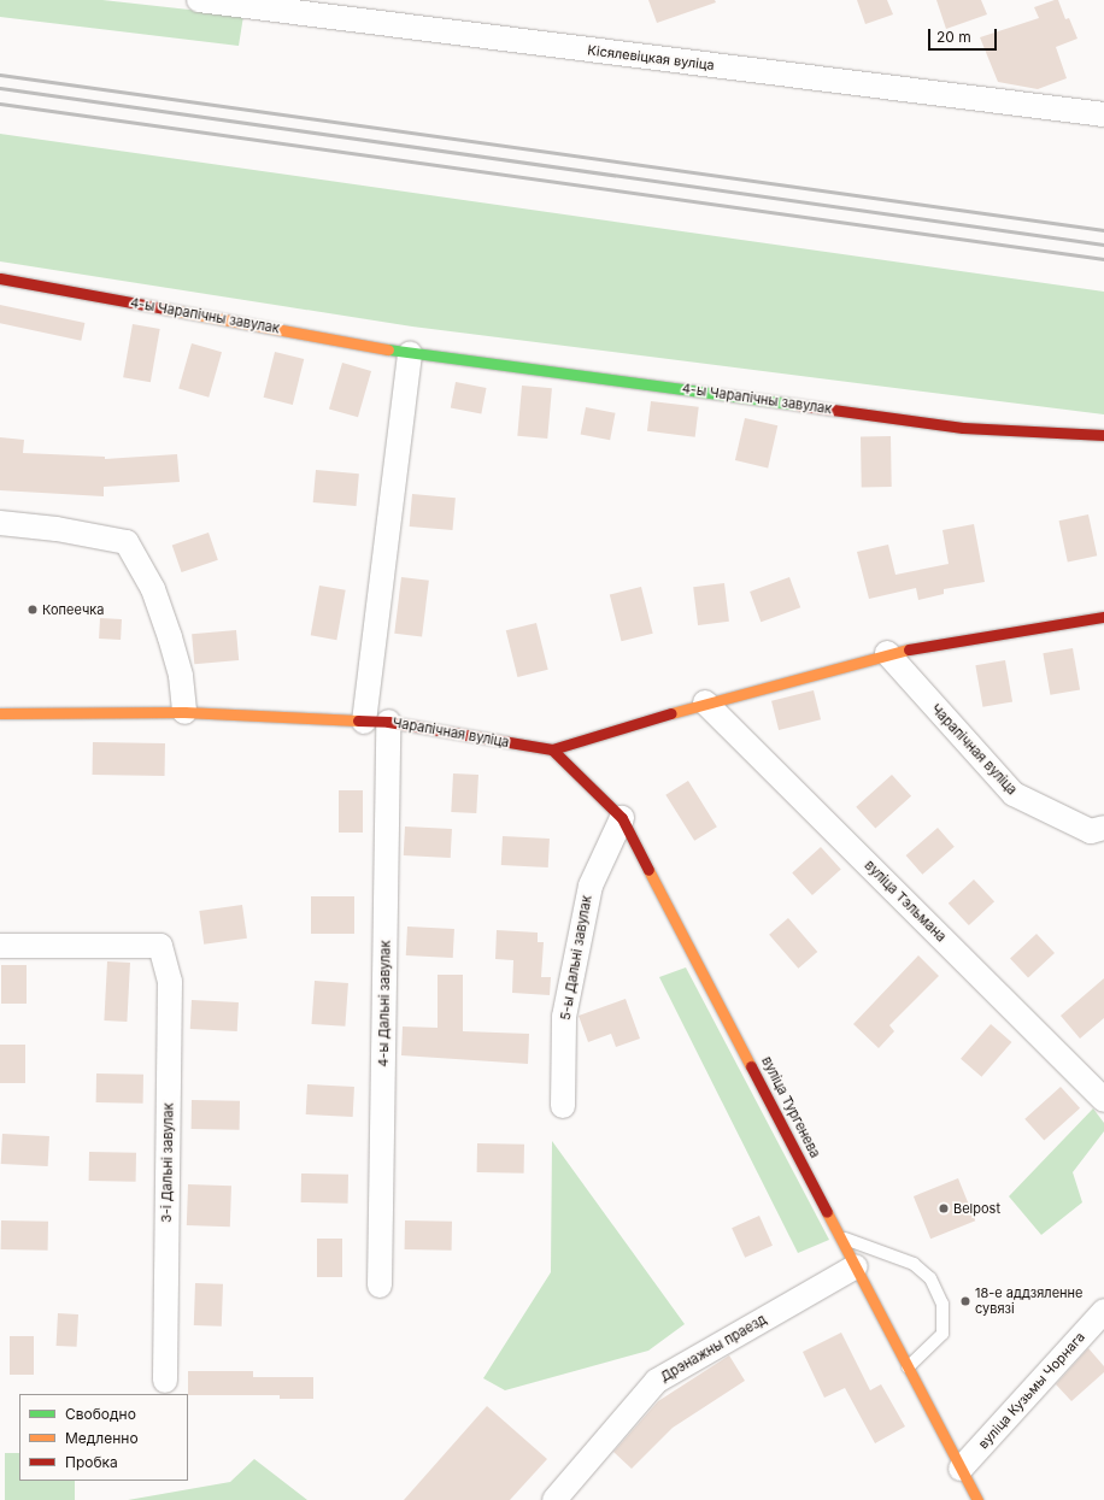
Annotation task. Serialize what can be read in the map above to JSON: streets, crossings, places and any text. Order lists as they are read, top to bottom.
{
  "streets": {
    "street": [
      "Кісялевіцкая вуліца",
      "4-ы Чарапічны завулак",
      "Чарапічная вуліца",
      "вуліца Тэльмана",
      "5-ы Дальні завулак",
      "4-ы Дальні завулак",
      "вуліца Тургенева",
      "3-і Дальні завулак",
      "Дрэнажны праезд",
      "вуліца Кузьмы Чорнага"
    ]
  },
  "crossings": [
    ["Чарапічная вуліца", "вуліца Тэльмана"],
    ["Чарапічная вуліца", "4-ы Дальні завулак"],
    ["Чарапічная вуліца", "вуліца Тургенева"],
    ["5-ы Дальні завулак", "вуліца Тургенева"],
    ["вуліца Тургенева", "Дрэнажны праезд"],
    ["вуліца Тургенева", "вуліца Кузьмы Чорнага"]
  ],
  "places": ["Копеечка", "Belpost", "18-е аддзяленне сувязі"],
  "legend": ["Свободно", "Медленно", "Пробка"],
  "scale_bar": "20 m"
}
